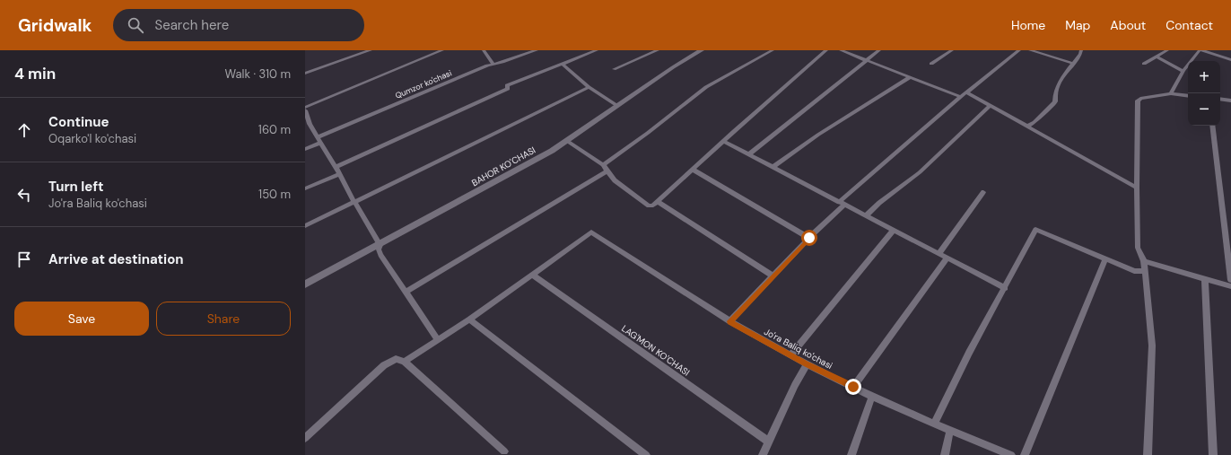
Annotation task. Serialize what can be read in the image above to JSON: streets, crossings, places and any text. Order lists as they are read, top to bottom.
{
  "streets": {
    "street": [
      "Qumzor ko'chasi",
      "BAHOR KO'CHASI",
      "Jo'ra Baliq ko'chasi",
      "LAG'MON KO'CHASI"
    ]
  },
  "crossings": [
    ["Jo'ra Baliq ko'chasi", "LAG'MON KO'CHASI"]
  ],
  "page": {
    "header": "Gridwalk",
    "search": "Search here",
    "nav": [
      "Home",
      "Map",
      "About",
      "Contact"
    ],
    "heading": ["4 min", "Walk · 310 m"],
    "map_buttons": ["+", "−"],
    "list": [
      ["Continue", "Oqarko'l ko'chasi", "160 m"],
      ["Turn left", "Jo'ra Baliq ko'chasi", "150 m"],
      "Arrive at destination"
    ],
    "buttons": ["Save", "Share"]
  }
}
